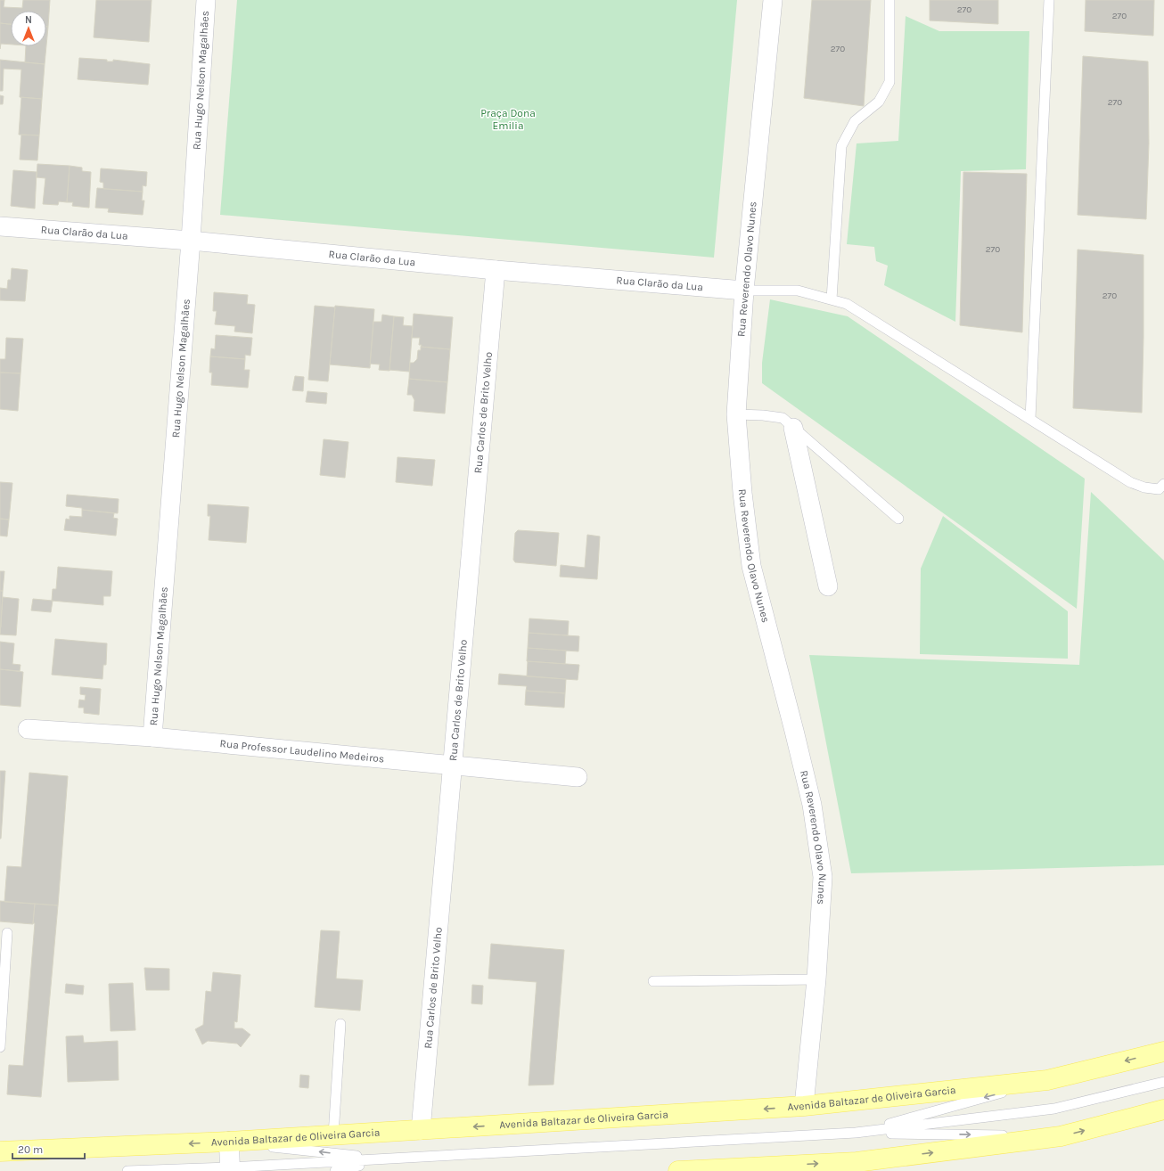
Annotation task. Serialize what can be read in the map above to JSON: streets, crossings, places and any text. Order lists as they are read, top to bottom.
{
  "streets": {
    "main road": ["Avenida Baltazar de Oliveira Garcia"],
    "street": [
      "Rua Hugo Nelson Magalhães",
      "Rua Clarão da Lua",
      "Rua Reverendo Olavo Nunes",
      "Rua Carlos de Brito Velho",
      "Rua Professor Laudelino Medeiros"
    ]
  },
  "crossings": [
    ["Rua Hugo Nelson Magalhães", "Rua Clarão da Lua"],
    ["Rua Hugo Nelson Magalhães", "Rua Professor Laudelino Medeiros"],
    ["Rua Clarão da Lua", "Rua Reverendo Olavo Nunes"],
    ["Rua Clarão da Lua", "Rua Carlos de Brito Velho"],
    ["Rua Reverendo Olavo Nunes", "Avenida Baltazar de Oliveira Garcia"],
    ["Rua Carlos de Brito Velho", "Rua Professor Laudelino Medeiros"],
    ["Rua Carlos de Brito Velho", "Avenida Baltazar de Oliveira Garcia"]
  ],
  "parks": ["Praça Dona Emilia"],
  "house_numbers": [
    "270",
    "270",
    "270",
    "270",
    "270",
    "270"
  ],
  "scale_bar": "20 m",
  "north": "top"
}
